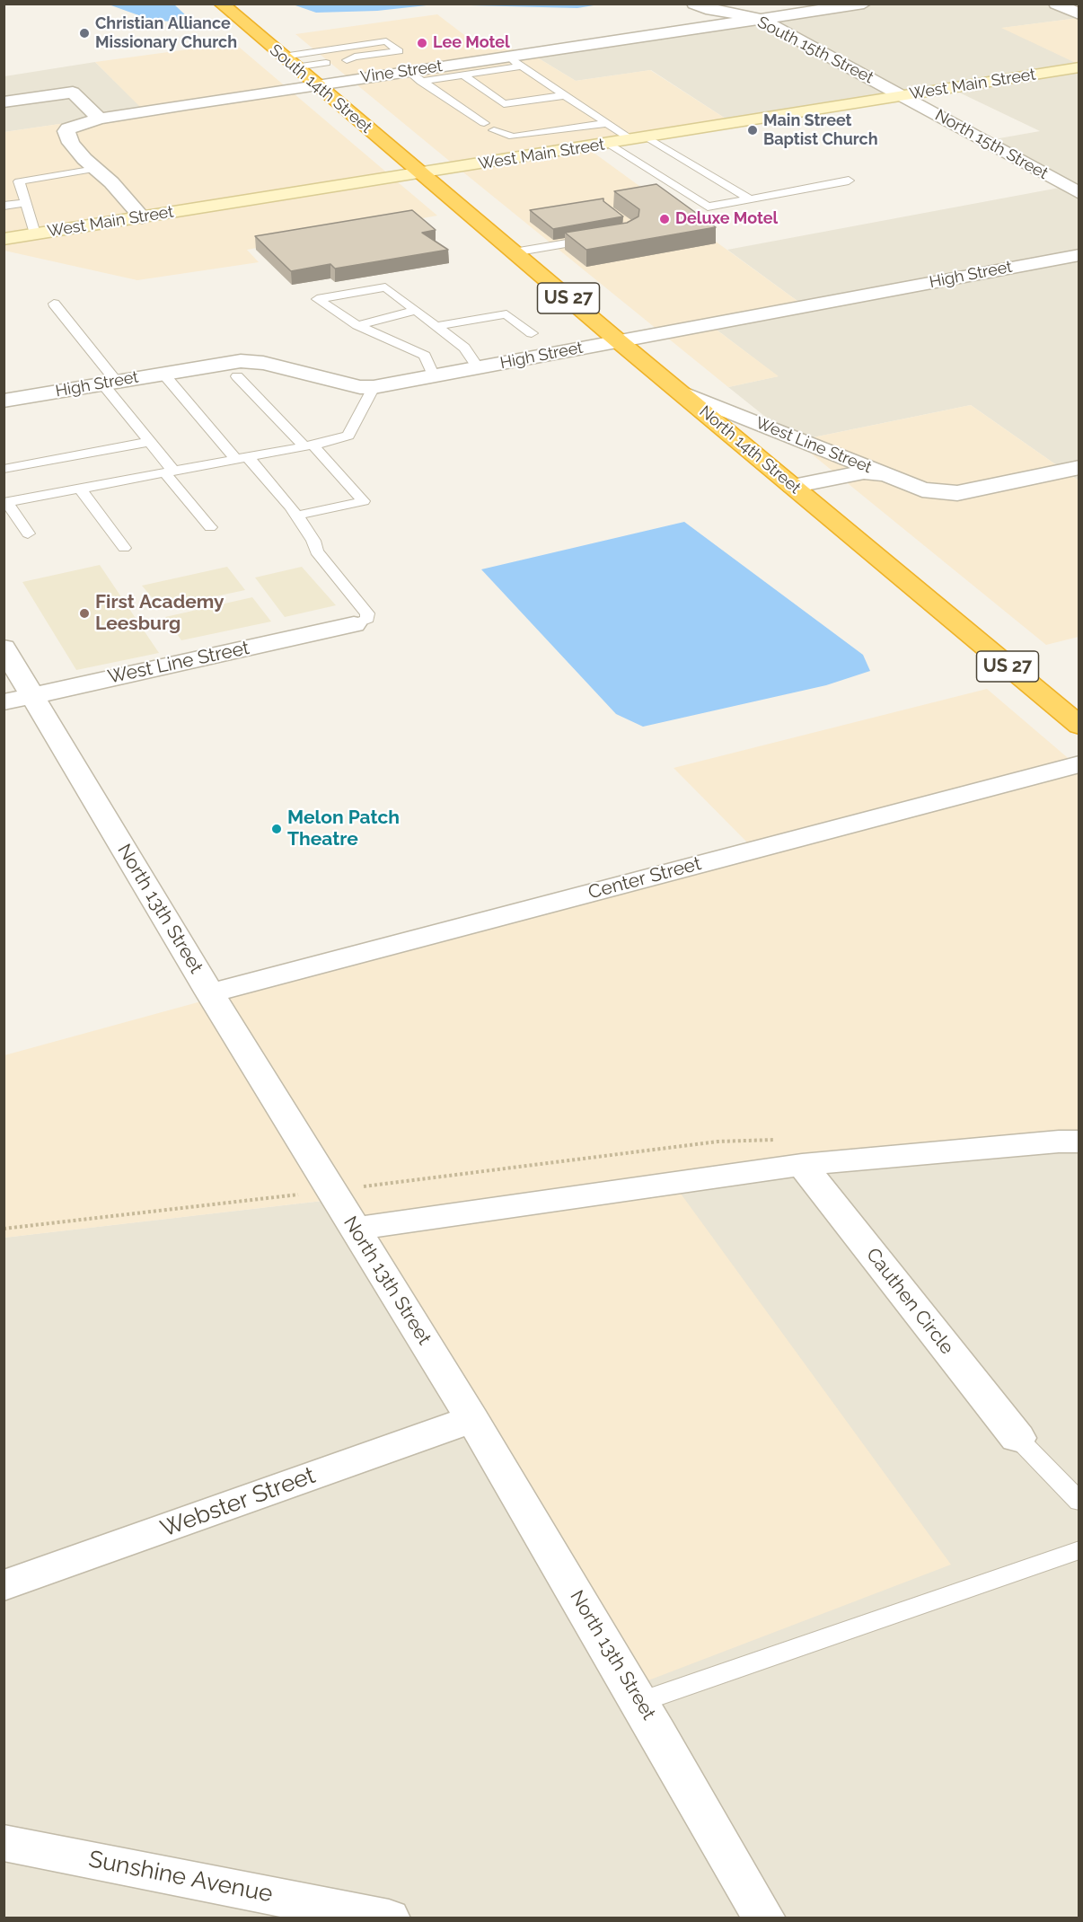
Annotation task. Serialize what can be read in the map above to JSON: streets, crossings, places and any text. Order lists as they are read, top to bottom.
{
  "streets": {
    "highway": ["South 14th Street", "US 27", "North 14th Street"],
    "main road": ["West Main Street"],
    "street": [
      "South 15th Street",
      "Vine Street",
      "North 15th Street",
      "High Street",
      "West Line Street",
      "Center Street",
      "North 13th Street",
      "Cauthen Circle",
      "Webster Street",
      "Sunshine Avenue"
    ]
  },
  "crossings": [
    ["South 15th Street", "Vine Street"],
    ["South 15th Street", "West Main Street"],
    ["South 15th Street", "North 15th Street"],
    ["Vine Street", "South 14th Street"],
    ["West Main Street", "South 14th Street"],
    ["West Main Street", "North 15th Street"],
    ["West Main Street", "North 14th Street"],
    ["South 14th Street", "North 14th Street"],
    ["High Street", "North 14th Street"],
    ["West Line Street", "North 14th Street"],
    ["West Line Street", "North 13th Street"],
    ["Center Street", "North 13th Street"],
    ["North 13th Street", "Webster Street"]
  ],
  "places": [
    "Christian Alliance Missionary Church",
    "Lee Motel",
    "Main Street Baptist Church",
    "Deluxe Motel",
    "First Academy Leesburg",
    "Melon Patch Theatre"
  ]
}
